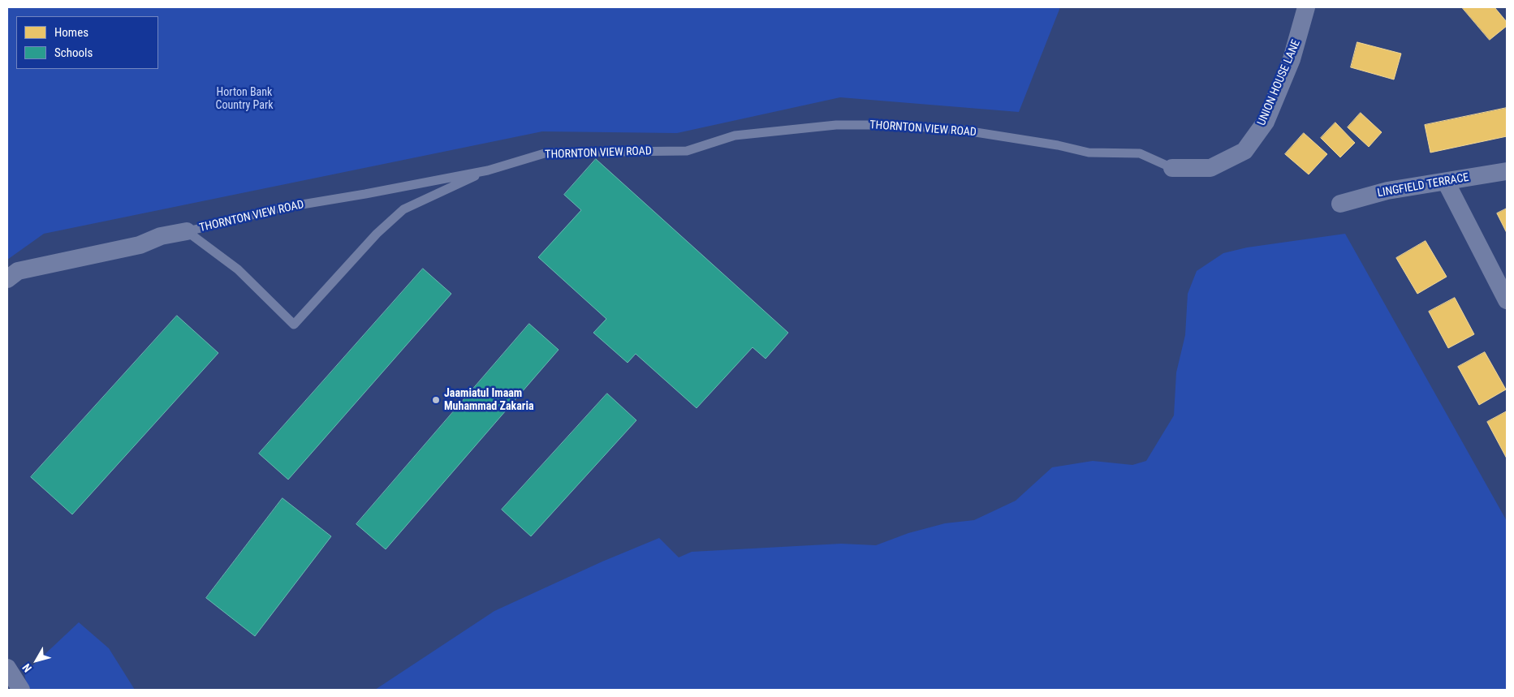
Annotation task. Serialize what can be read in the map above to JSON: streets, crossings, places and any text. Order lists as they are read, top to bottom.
{
  "streets": {
    "street": ["UNION HOUSE LANE", "THORNTON VIEW ROAD", "LINGFIELD TERRACE"]
  },
  "crossings": [
    ["UNION HOUSE LANE", "THORNTON VIEW ROAD"]
  ],
  "parks": ["Horton Bank Country Park"],
  "places": ["Jaamiatul Imaam Muhammad Zakaria"],
  "legend": ["Homes", "Schools"],
  "north": "bottom left"
}
